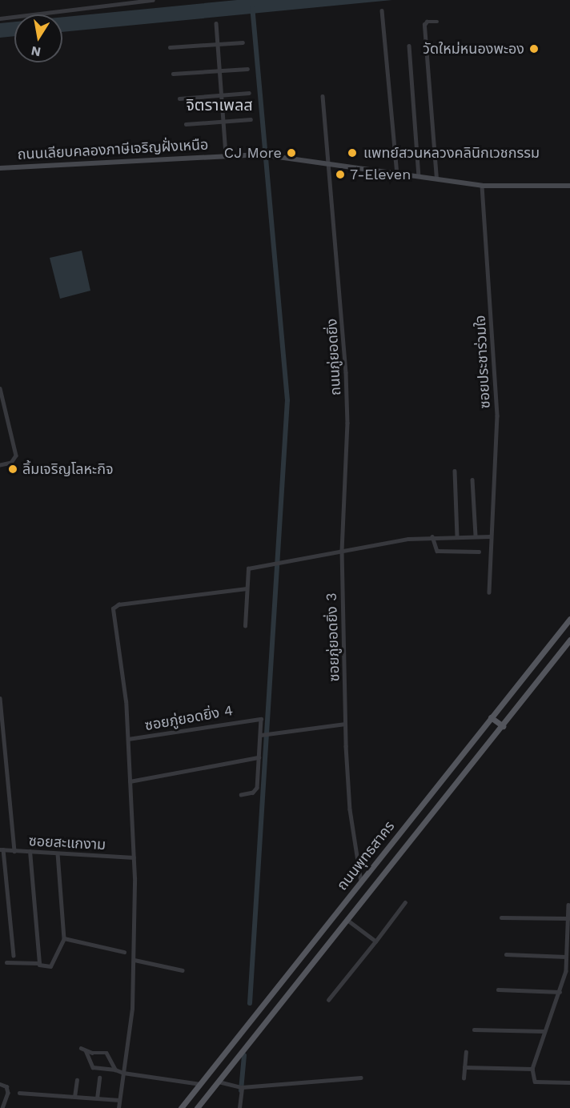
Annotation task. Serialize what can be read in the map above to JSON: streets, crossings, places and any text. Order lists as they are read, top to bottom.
{
  "streets": {
    "main road": ["ถนนเลียบคลองภาษีเจริญฝั่งเหนือ", "ถนนพุทธสาคร"],
    "street": [
      "ถนนภู่ยอดยิ่ง",
      "ซอยประชาร่วมใจ",
      "ซอยภู่ยอดยิ่ง 3",
      "ซอยภู่ยอดยิ่ง 4",
      "ซอยสะแกงาม"
    ]
  },
  "crossings": [
    ["ถนนเลียบคลองภาษีเจริญฝั่งเหนือ", "ถนนภู่ยอดยิ่ง"],
    ["ถนนเลียบคลองภาษีเจริญฝั่งเหนือ", "ซอยประชาร่วมใจ"],
    ["ถนนภู่ยอดยิ่ง", "ซอยภู่ยอดยิ่ง 3"],
    ["ซอยภู่ยอดยิ่ง 3", "ถนนพุทธสาคร"]
  ],
  "districts": ["จิตราเพลส"],
  "places": [
    "วัดใหม่หนองพะอง",
    "CJ More",
    "แพทย์สวนหลวงคลินิกเวชกรรม",
    "7-Eleven",
    "ลิ้มเจริญโลหะกิจ"
  ],
  "north": "bottom"
}
